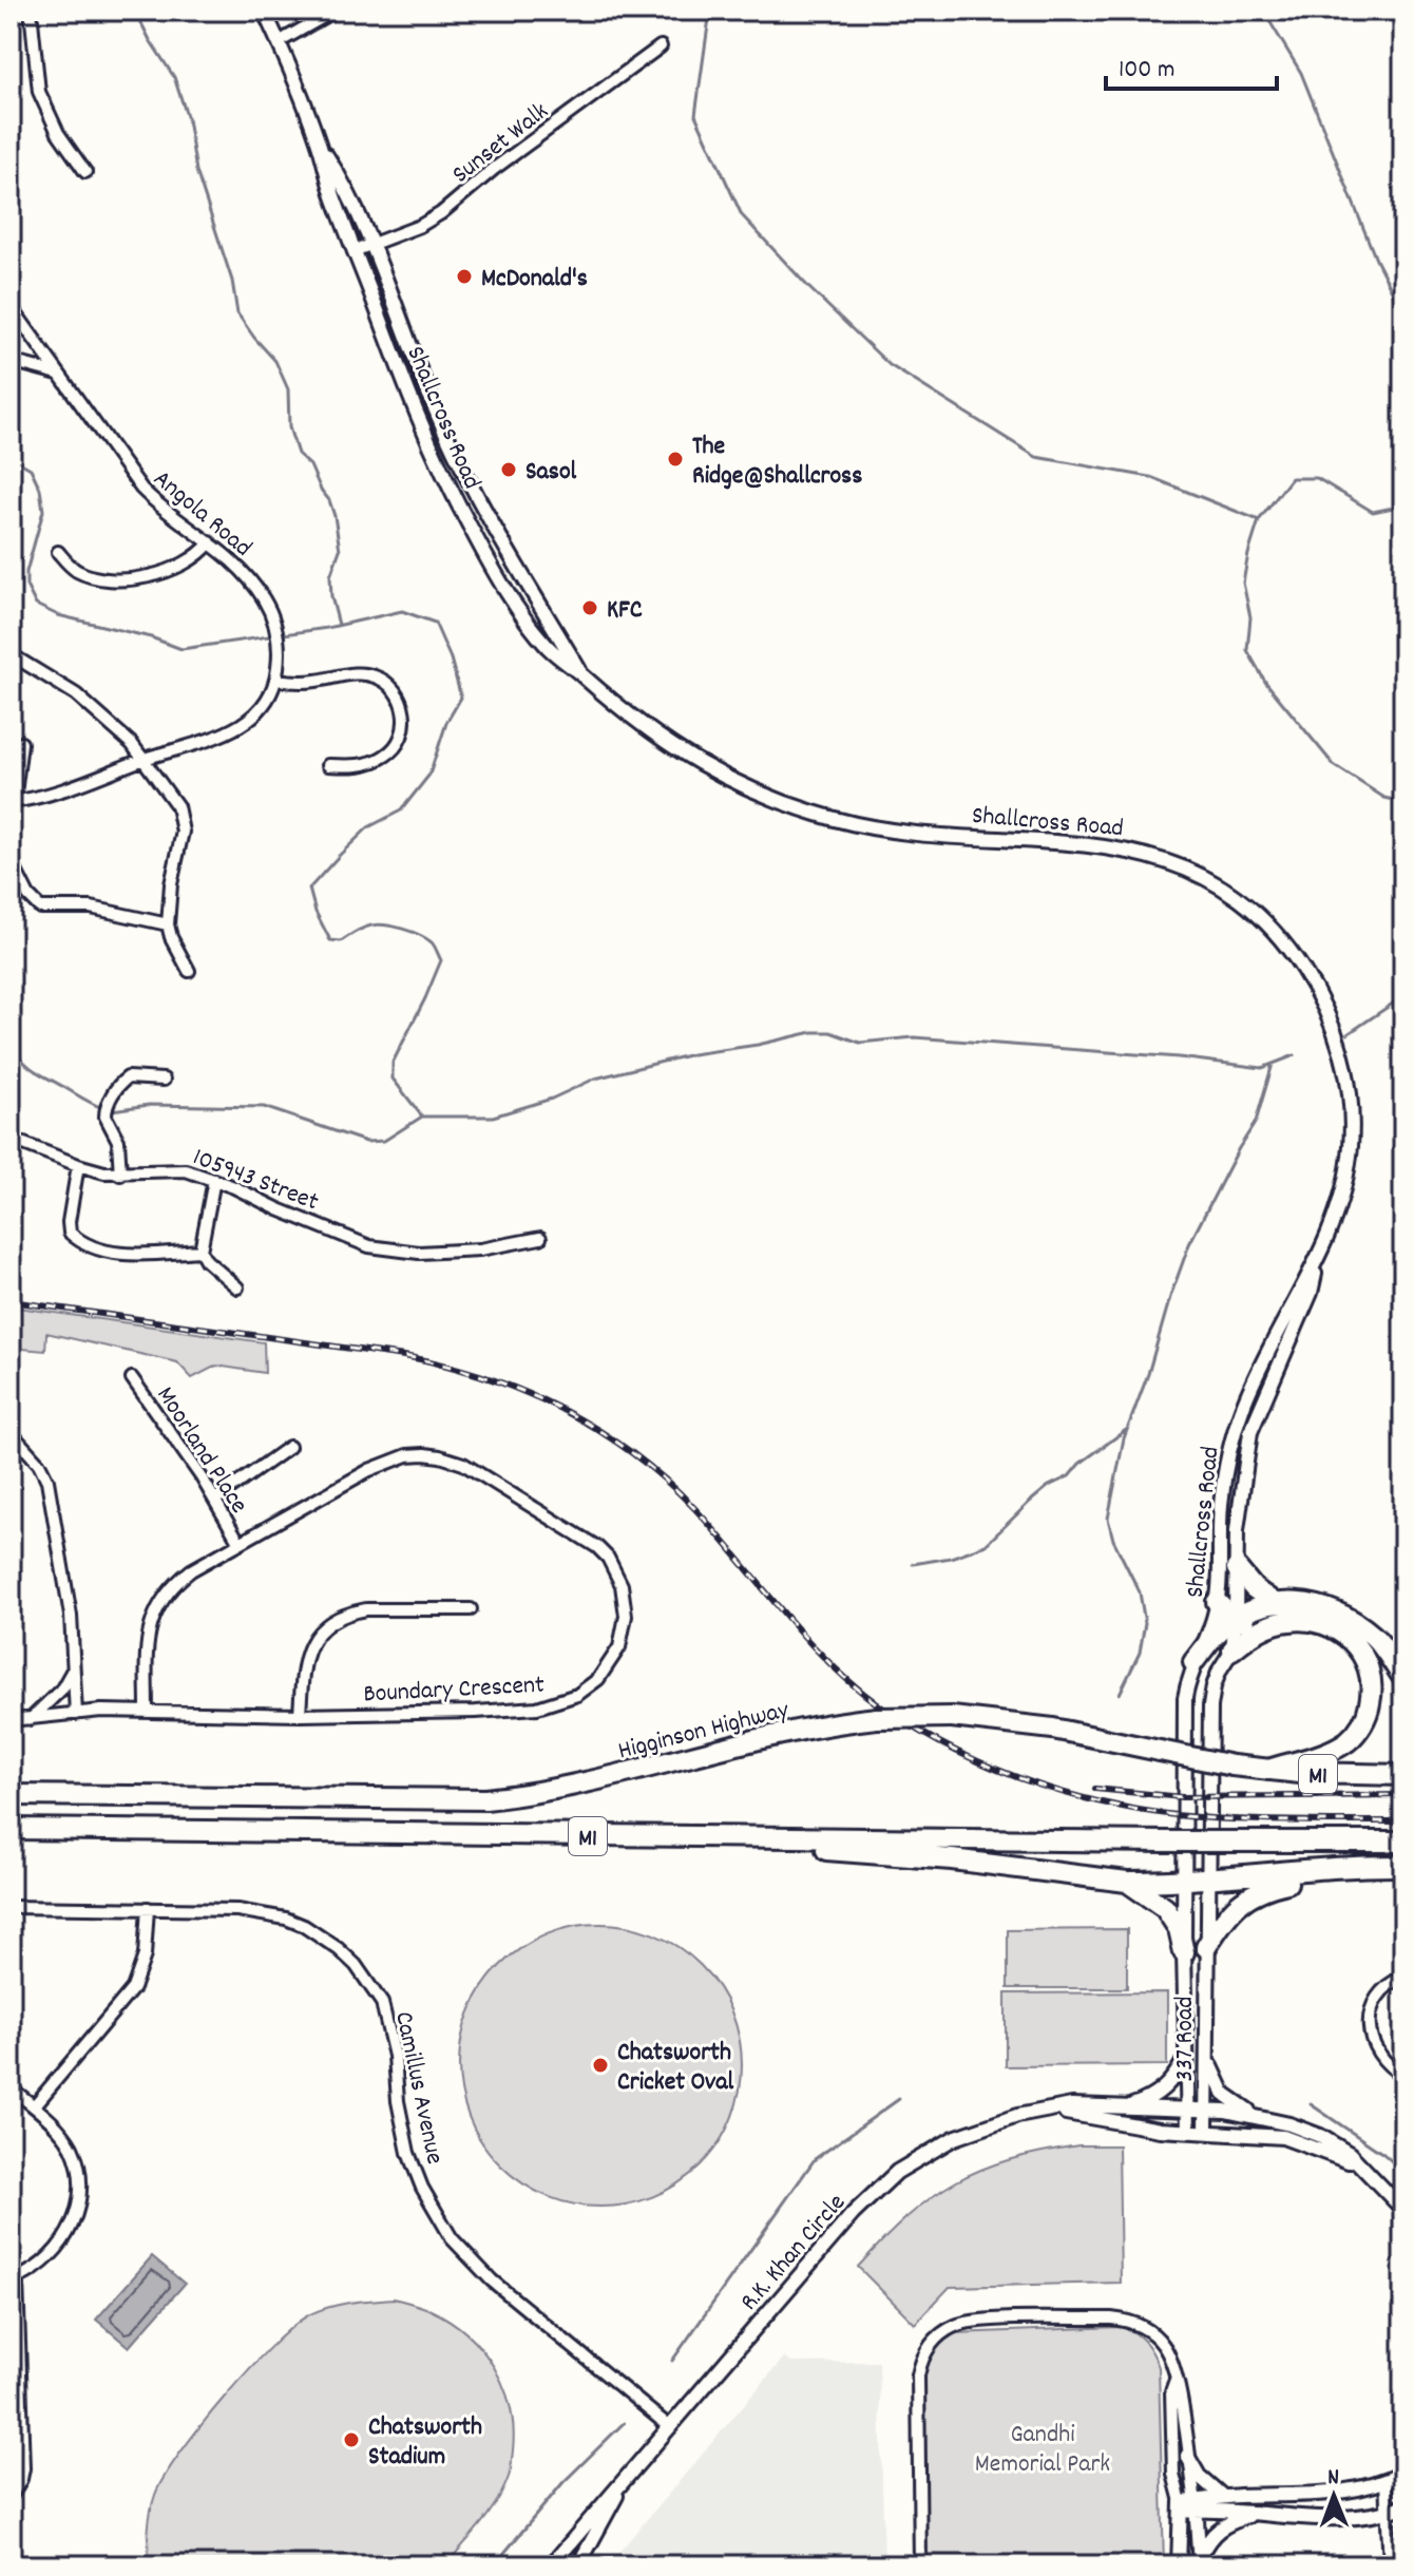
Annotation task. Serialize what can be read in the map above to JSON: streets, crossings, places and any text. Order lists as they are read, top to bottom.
{
  "streets": {
    "highway": ["Higginson Highway", "M1"],
    "street": [
      "Sunset Walk",
      "Shallcross Road",
      "Angola Road",
      "105943 Street",
      "Moorland Place",
      "Boundary Crescent",
      "337 Road",
      "Camillus Avenue",
      "R.K. Khan Circle"
    ]
  },
  "crossings": [
    ["Sunset Walk", "Shallcross Road"],
    ["Shallcross Road", "337 Road"],
    ["Moorland Place", "Boundary Crescent"],
    ["337 Road", "R.K. Khan Circle"],
    ["Camillus Avenue", "R.K. Khan Circle"]
  ],
  "parks": ["Gandhi Memorial Park"],
  "places": [
    "McDonald's",
    "The Ridge@Shallcross",
    "Sasol",
    "KFC",
    "Chatsworth Cricket Oval",
    "Chatsworth Stadium"
  ],
  "scale_bar": "100 m",
  "north": "top"
}
